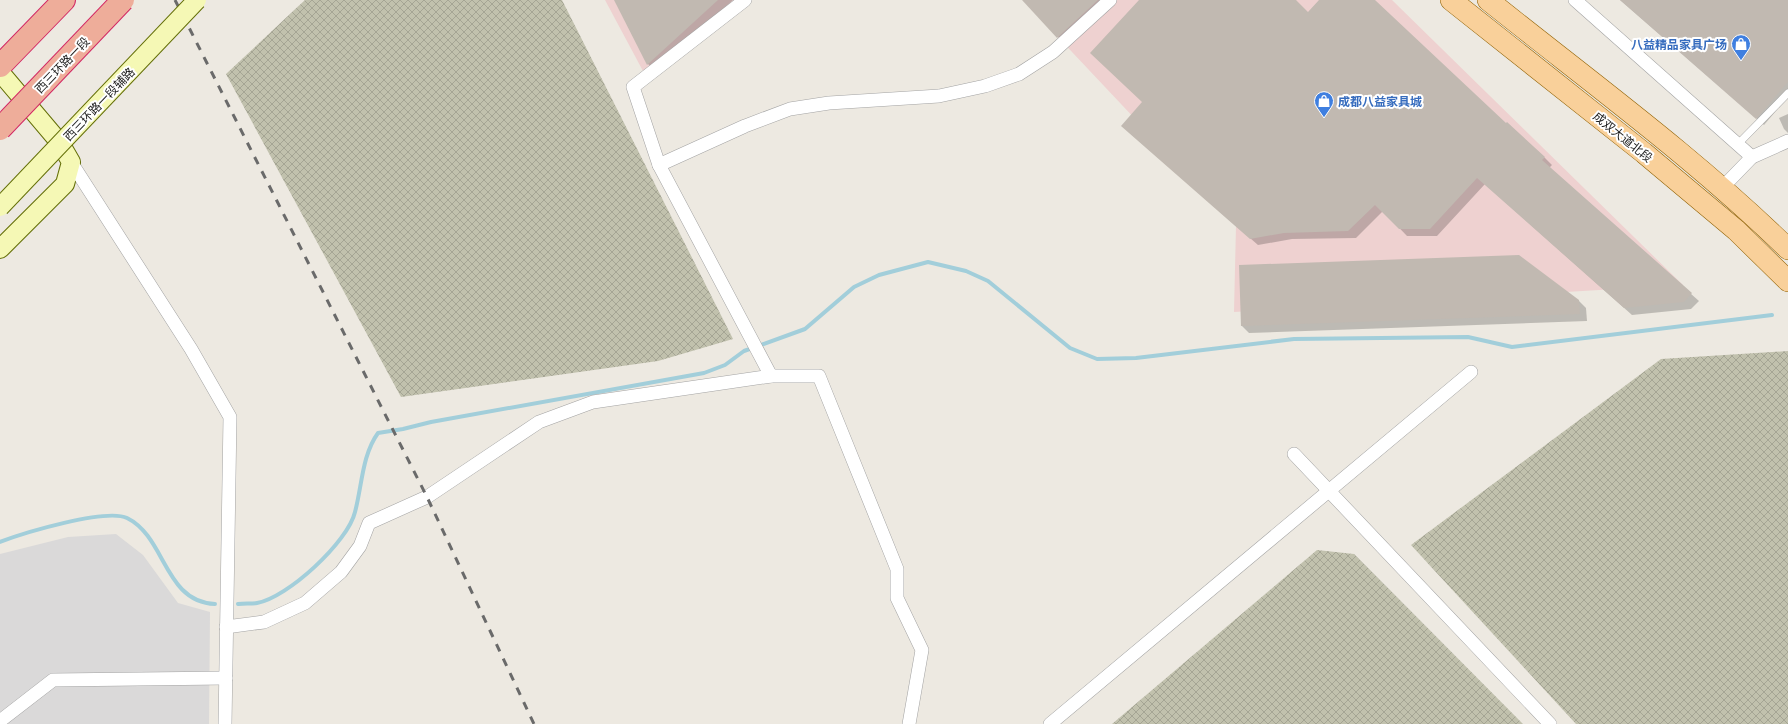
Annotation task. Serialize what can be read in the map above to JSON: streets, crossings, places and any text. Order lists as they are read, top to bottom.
{
  "streets": {
    "highway": ["西三环路一段"],
    "main road": ["西三环路一段辅路", "成双大道北段"]
  },
  "places": {
    "shop": ["八益精品家具广场", "成都八益家具城"]
  }
}
